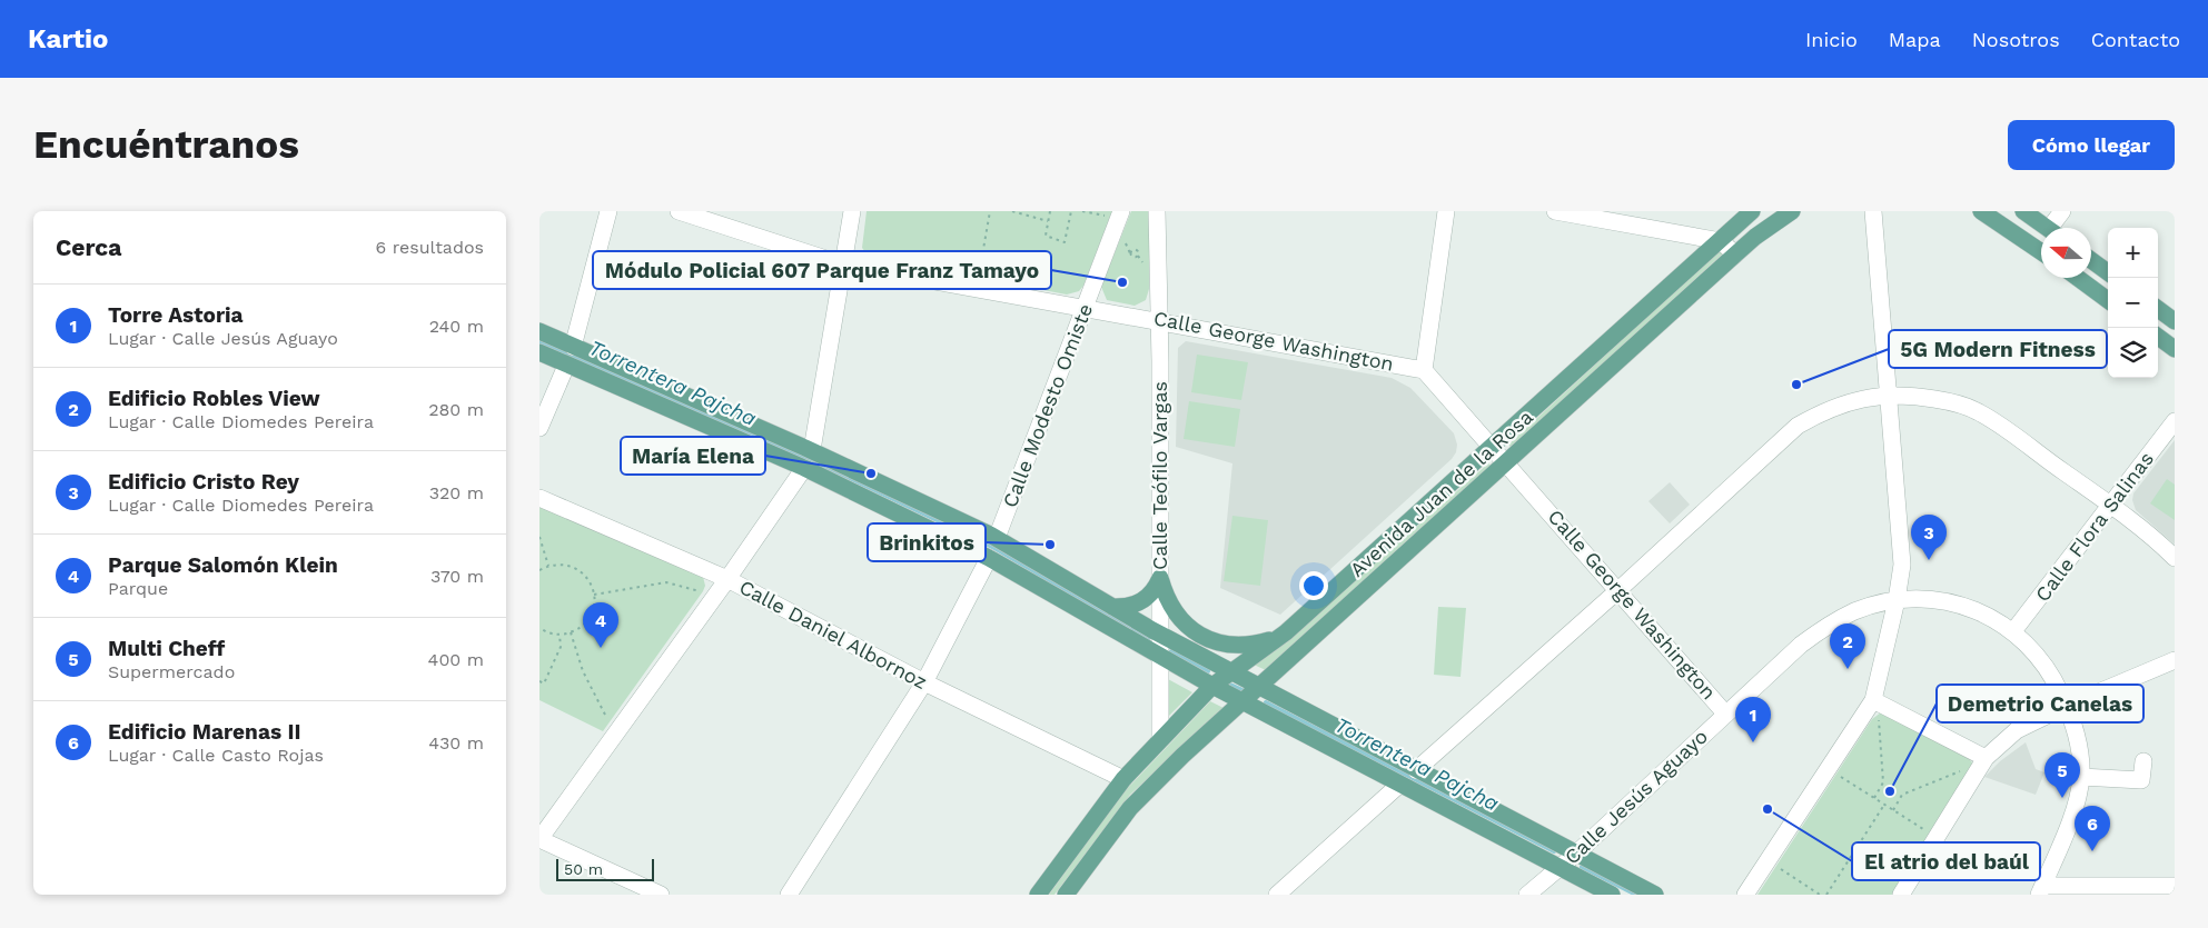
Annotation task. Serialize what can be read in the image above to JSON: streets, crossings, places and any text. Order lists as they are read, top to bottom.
{
  "streets": {
    "main road": ["Avenida Juan de la Rosa"],
    "street": [
      "Calle George Washington",
      "Calle Modesto Omiste",
      "Calle Teófilo Vargas",
      "Calle Flora Salinas",
      "Calle Daniel Albornoz",
      "Calle Jesús Aguayo"
    ]
  },
  "crossings": [
    ["Calle George Washington", "Calle Modesto Omiste"],
    ["Calle George Washington", "Calle Teófilo Vargas"],
    ["Calle George Washington", "Avenida Juan de la Rosa"],
    ["Calle George Washington", "Calle Jesús Aguayo"],
    ["Calle Teófilo Vargas", "Avenida Juan de la Rosa"],
    ["Avenida Juan de la Rosa", "Calle Daniel Albornoz"],
    ["Calle Flora Salinas", "Calle Jesús Aguayo"]
  ],
  "water": ["Torrentera Pajcha"],
  "places": [
    "Módulo Policial 607 Parque Franz Tamayo",
    "5G Modern Fitness",
    "María Elena",
    "Brinkitos",
    "Demetrio Canelas",
    "El atrio del baúl"
  ],
  "scale_bar": "50 m",
  "north": "left",
  "page": {
    "header": "Kartio",
    "nav": [
      "Inicio",
      "Mapa",
      "Nosotros",
      "Contacto"
    ],
    "buttons": "Cómo llegar",
    "title": "Encuéntranos",
    "heading": ["Cerca", "6 resultados"],
    "map_buttons": ["+", "−"],
    "list": [
      {
        "mark": "1",
        "name": "Torre Astoria",
        "note": "Lugar · Calle Jesús Aguayo",
        "value": "240 m"
      },
      {
        "mark": "2",
        "name": "Edificio Robles View",
        "note": "Lugar · Calle Diomedes Pereira",
        "value": "280 m"
      },
      {
        "mark": "3",
        "name": "Edificio Cristo Rey",
        "note": "Lugar · Calle Diomedes Pereira",
        "value": "320 m"
      },
      {
        "mark": "4",
        "name": "Parque Salomón Klein",
        "note": "Parque",
        "value": "370 m"
      },
      {
        "mark": "5",
        "name": "Multi Cheff",
        "note": "Supermercado",
        "value": "400 m"
      },
      {
        "mark": "6",
        "name": "Edificio Marenas II",
        "note": "Lugar · Calle Casto Rojas",
        "value": "430 m"
      }
    ],
    "pins": [
      "3",
      "4",
      "2",
      "1",
      "5",
      "6"
    ],
    "scale": "50 m"
  }
}
